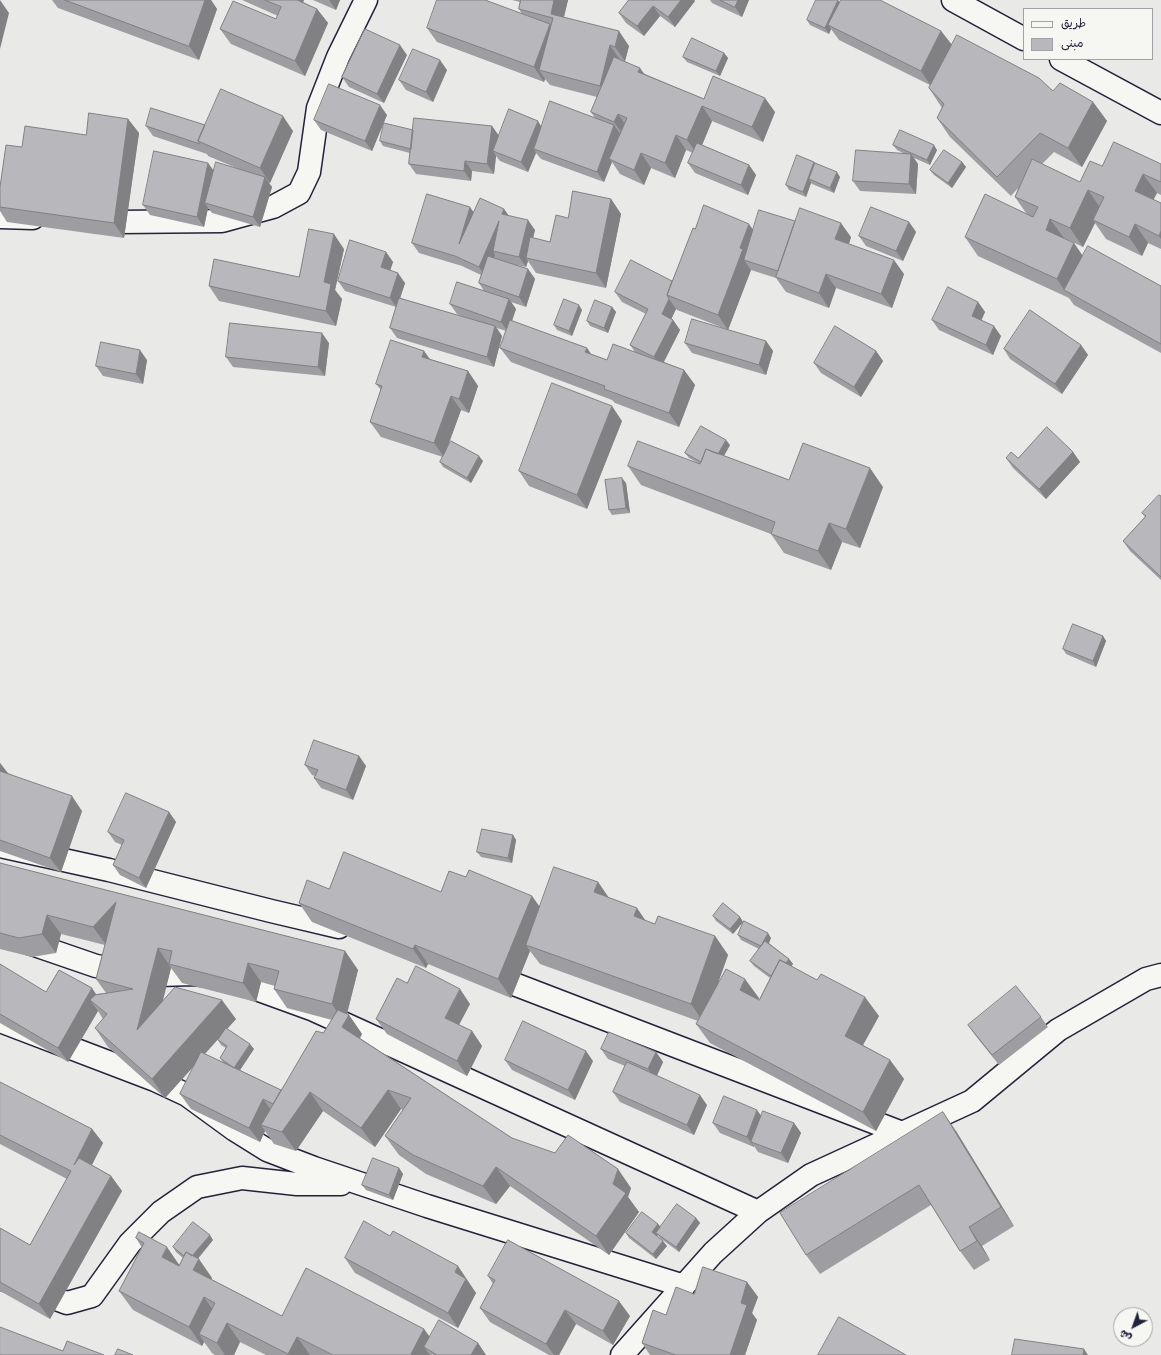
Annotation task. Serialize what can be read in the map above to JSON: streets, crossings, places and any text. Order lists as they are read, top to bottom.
{
  "legend": ["طريق", "مبنى"],
  "north": "bottom left"
}
